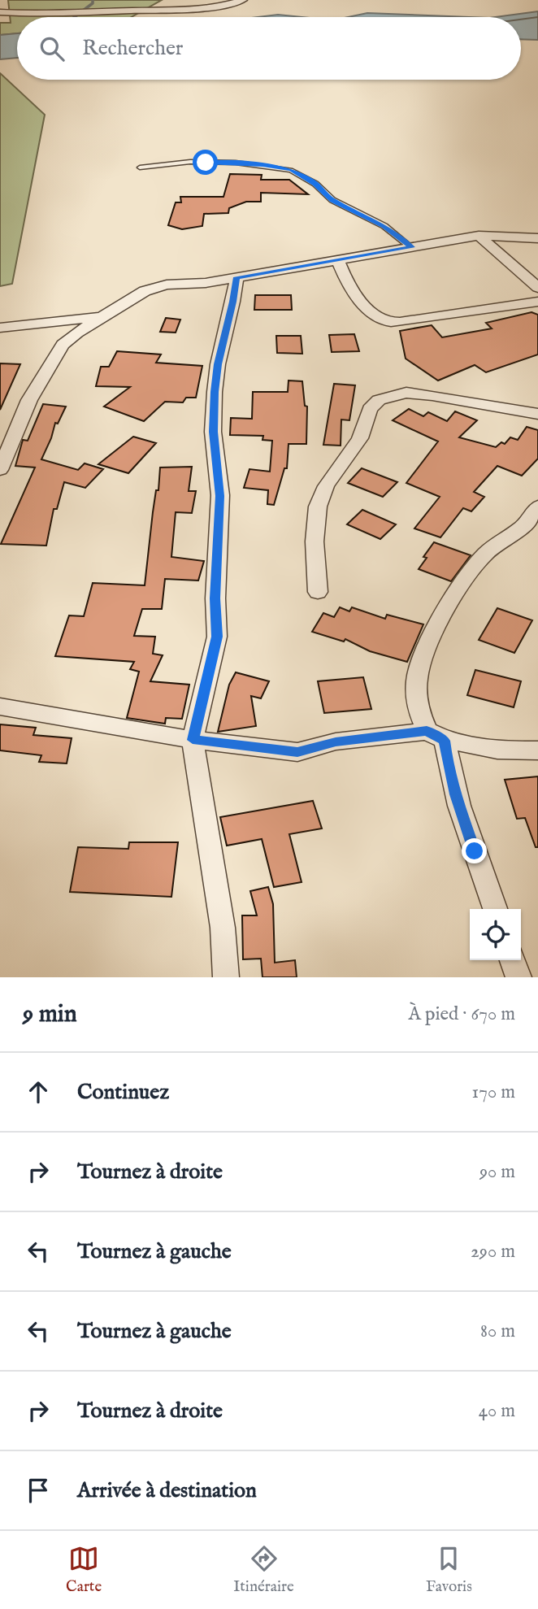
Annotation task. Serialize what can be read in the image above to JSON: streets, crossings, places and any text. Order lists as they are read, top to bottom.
{
  "page": {
    "search": "Rechercher",
    "heading": ["9 min", "À pied · 670 m"],
    "list": [
      ["Continuez", "170 m"],
      ["Tournez à droite", "90 m"],
      ["Tournez à gauche", "290 m"],
      ["Tournez à gauche", "80 m"],
      ["Tournez à droite", "40 m"],
      "Arrivée à destination"
    ],
    "nav": ["Carte", "Itinéraire", "Favoris"]
  }
}
